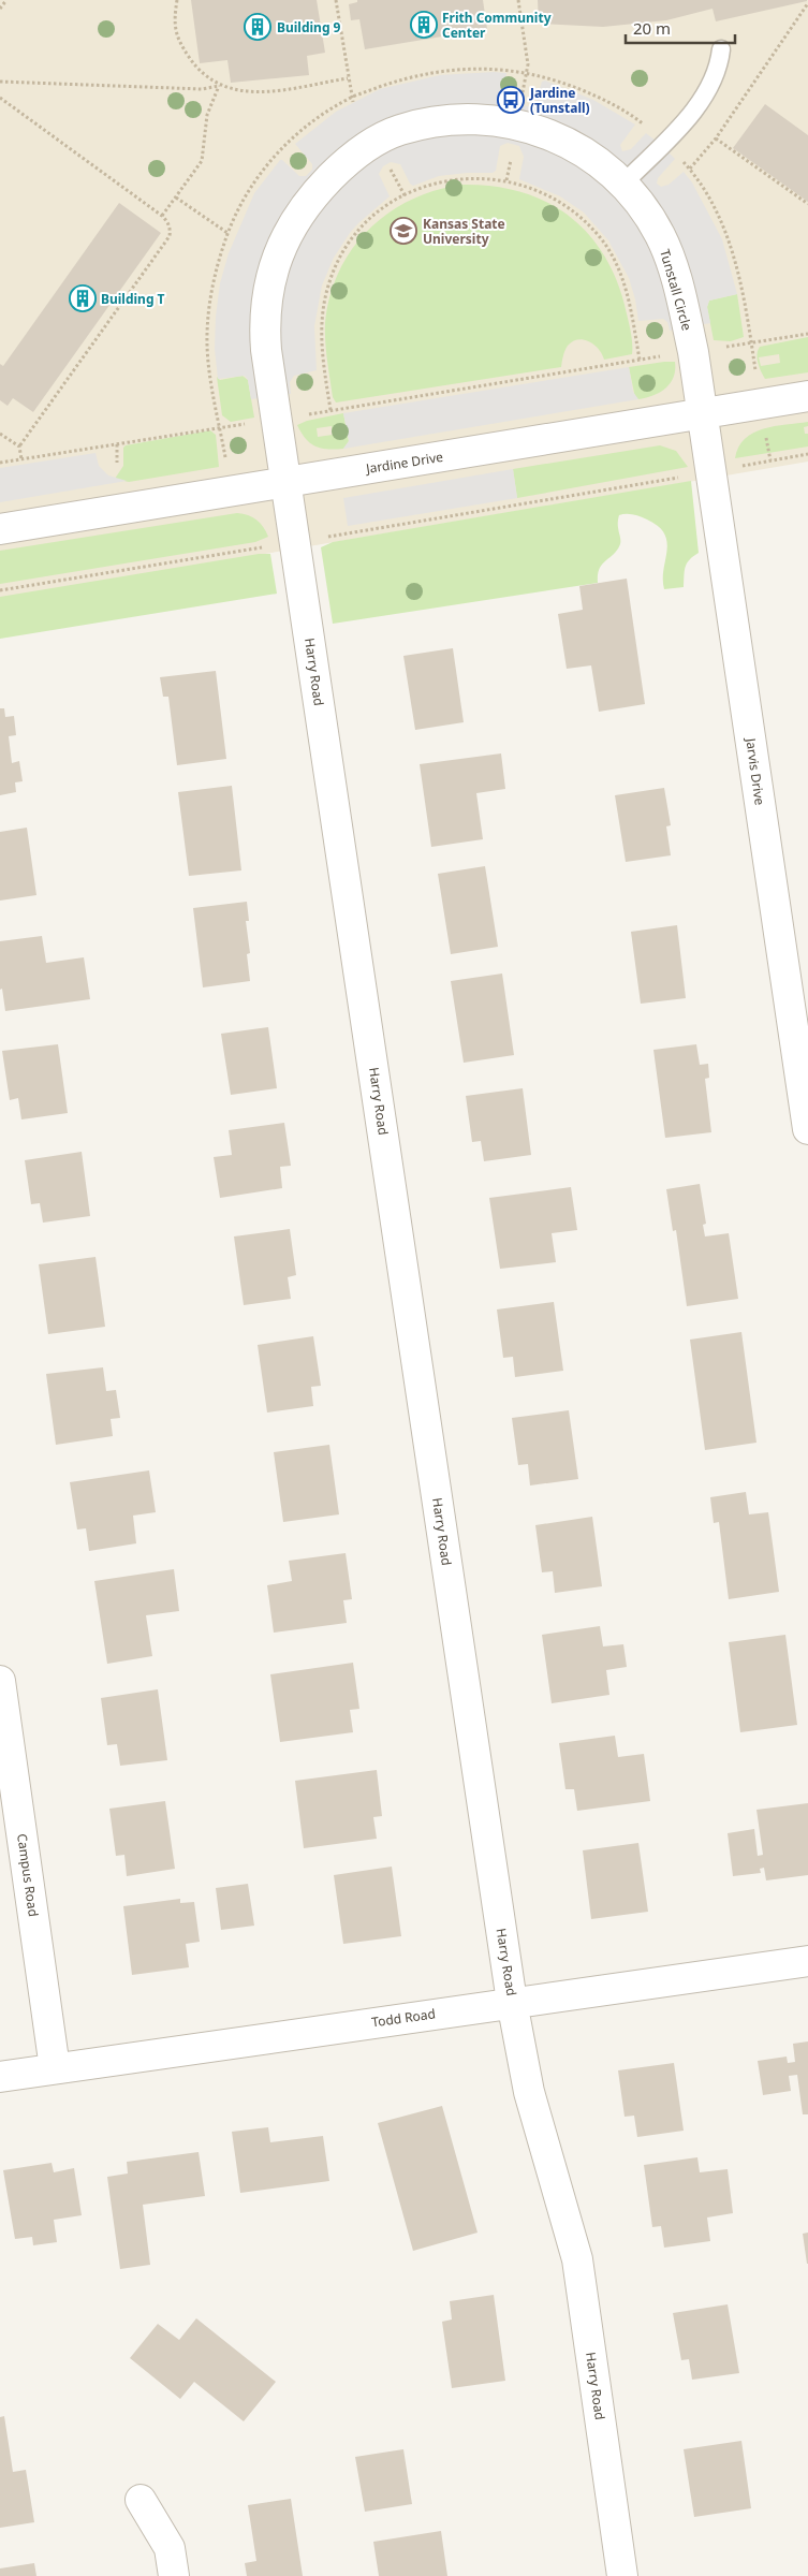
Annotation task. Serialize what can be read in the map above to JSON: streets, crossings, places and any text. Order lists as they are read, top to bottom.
{
  "streets": {
    "street": [
      "Tunstall Circle",
      "Jardine Drive",
      "Harry Road",
      "Jarvis Drive",
      "Campus Road",
      "Todd Road"
    ]
  },
  "crossings": [
    ["Tunstall Circle", "Jardine Drive"],
    ["Tunstall Circle", "Harry Road"],
    ["Tunstall Circle", "Jarvis Drive"],
    ["Jardine Drive", "Harry Road"],
    ["Jardine Drive", "Jarvis Drive"],
    ["Harry Road", "Todd Road"],
    ["Campus Road", "Todd Road"]
  ],
  "places": {
    "building": ["Frith Community Center", "Building 9", "Building T"],
    "bus stop": ["Jardine (Tunstall)"],
    "school or university": ["Kansas State University"]
  },
  "scale_bar": "20 m"
}
